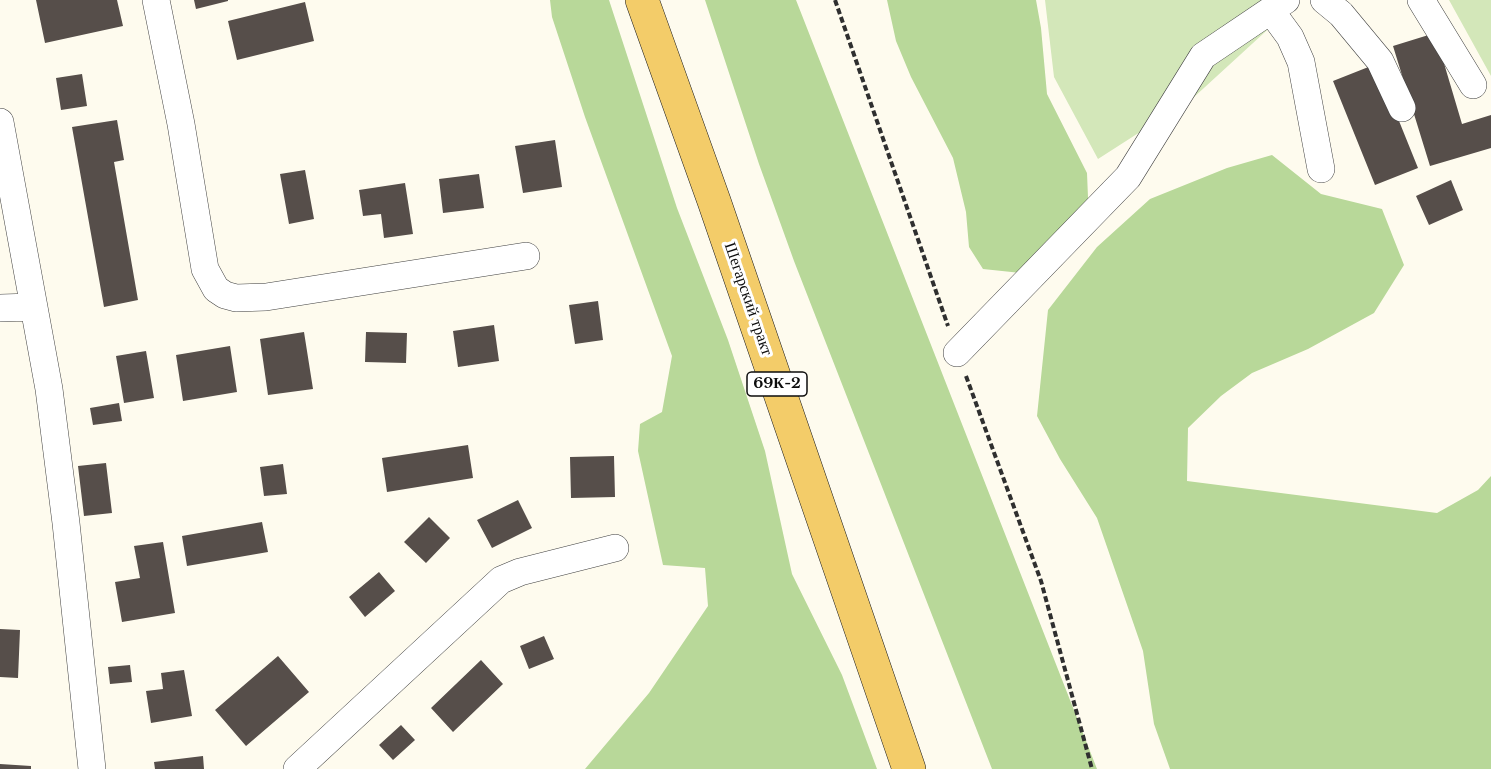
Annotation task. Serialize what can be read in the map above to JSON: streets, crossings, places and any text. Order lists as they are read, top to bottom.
{
  "streets": {
    "main road": ["Шегарский тракт", "69К-2"]
  }
}
